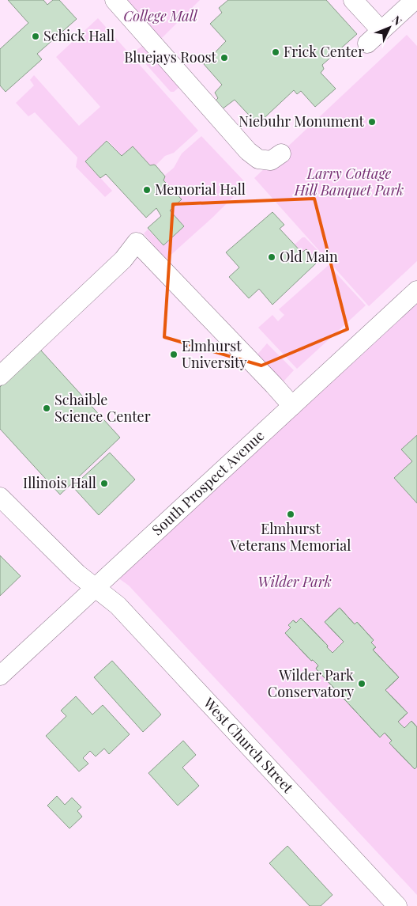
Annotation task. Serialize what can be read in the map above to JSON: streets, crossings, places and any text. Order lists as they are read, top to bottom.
{
  "streets": {
    "street": ["South Prospect Avenue", "West Church Street"]
  },
  "crossings": [
    ["South Prospect Avenue", "West Church Street"]
  ],
  "parks": ["College Mall", "Larry Cottage Hill Banquet Park", "Wilder Park"],
  "places": [
    "Schick Hall",
    "Frick Center",
    "Bluejays Roost",
    "Niebuhr Monument",
    "Memorial Hall",
    "Old Main",
    "Elmhurst University",
    "Schaible Science Center",
    "Illinois Hall",
    "Elmhurst Veterans Memorial",
    "Wilder Park Conservatory"
  ],
  "north": "top right"
}
